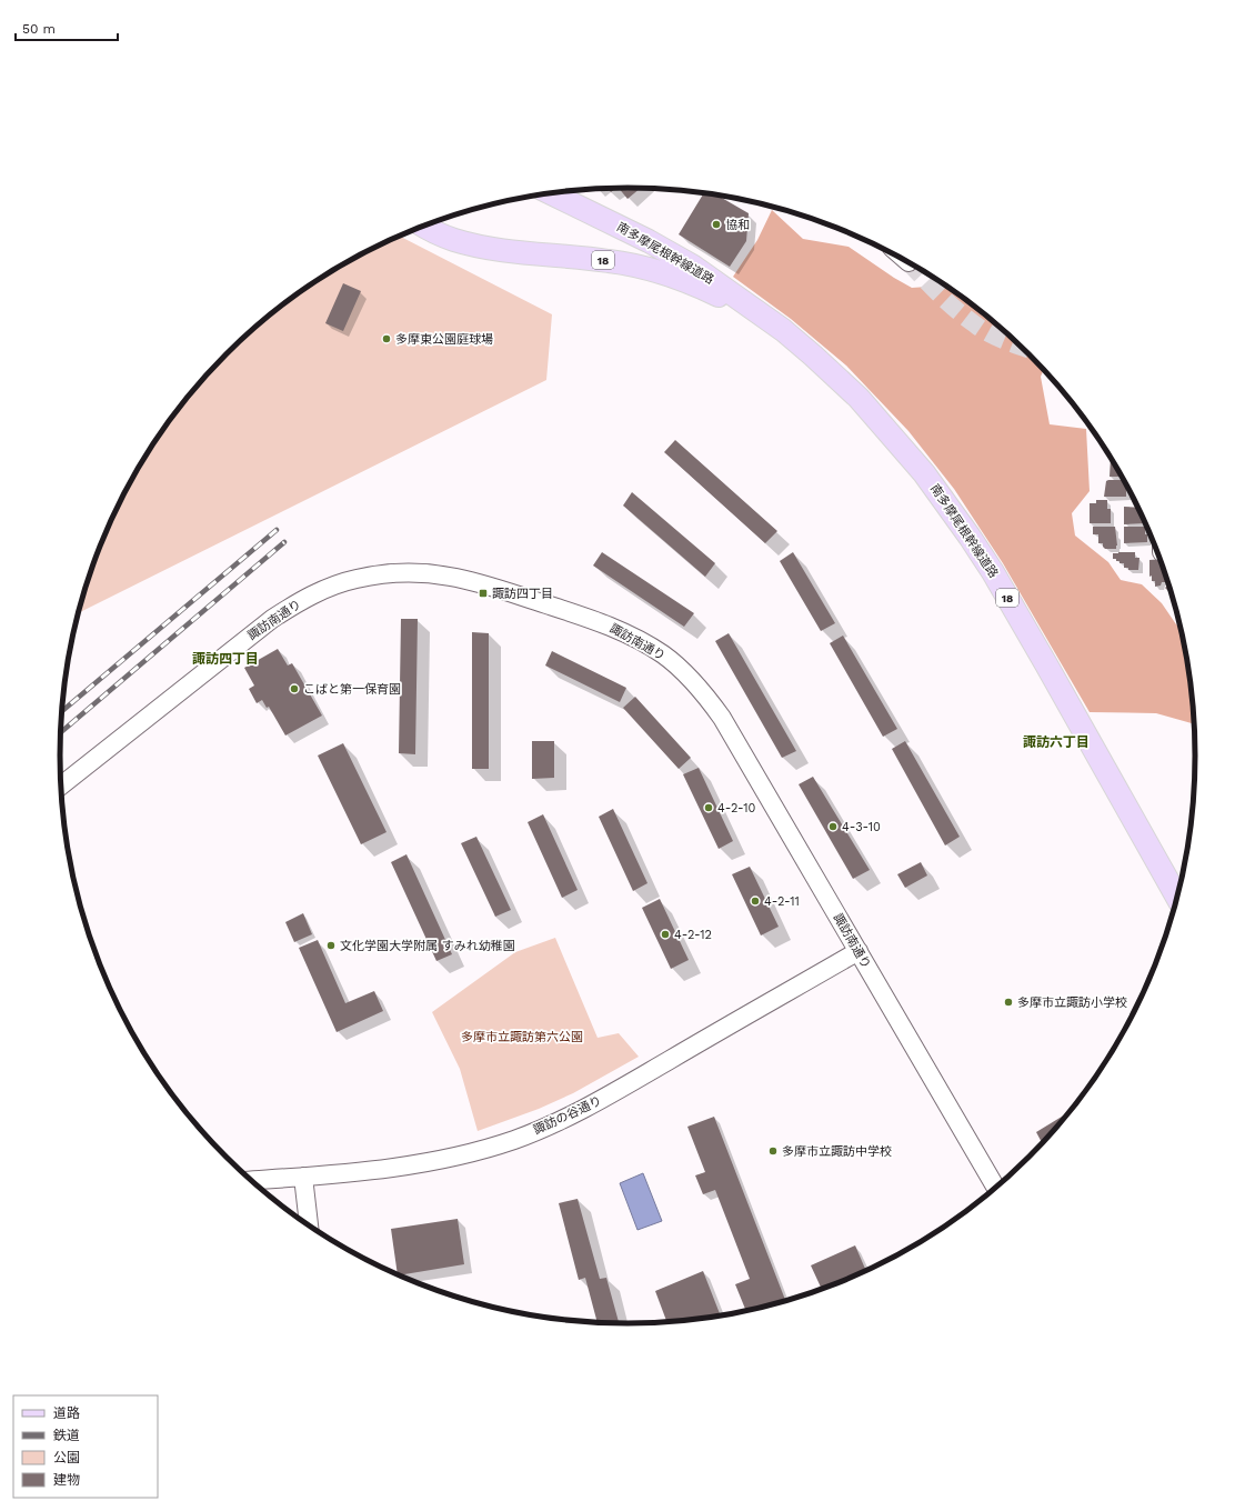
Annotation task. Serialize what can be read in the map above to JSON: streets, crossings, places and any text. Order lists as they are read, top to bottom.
{
  "streets": {
    "main road": ["南多摩尾根幹線道路", "18"],
    "street": ["諏訪南通り", "諏訪の谷通り"]
  },
  "crossings": [
    ["諏訪南通り", "諏訪の谷通り"]
  ],
  "districts": ["諏訪四丁目", "諏訪六丁目"],
  "parks": ["多摩市立諏訪第六公園"],
  "places": {
    "other": [
      "協和",
      "多摩東公園庭球場",
      "こばと第一保育園",
      "4-2-10",
      "4-3-10",
      "4-2-11",
      "4-2-12",
      "文化学園大学附属 すみれ幼稚園",
      "多摩市立諏訪小学校",
      "多摩市立諏訪中学校"
    ],
    "transit": ["諏訪四丁目"]
  },
  "legend": [
    "道路",
    "鉄道",
    "公園",
    "建物"
  ],
  "scale_bar": "50 m"
}
